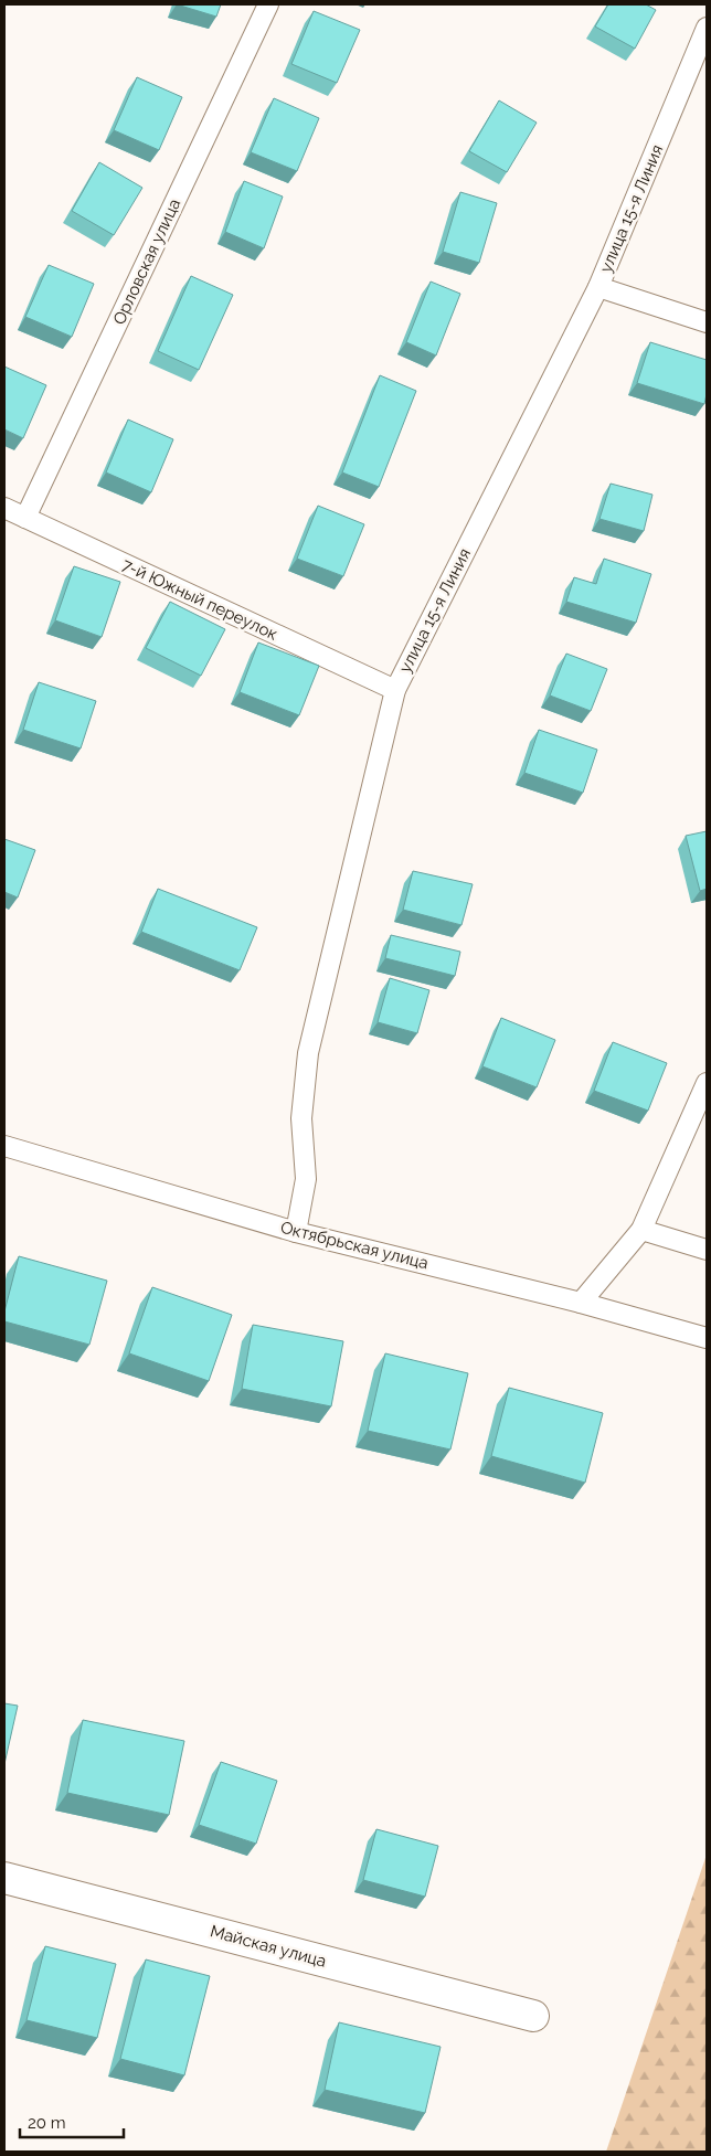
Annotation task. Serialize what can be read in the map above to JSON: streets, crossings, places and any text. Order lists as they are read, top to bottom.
{
  "streets": {
    "street": ["Майская улица"],
    "lane": [
      "улица 15-я Линия",
      "Орловская улица",
      "7-й Южный переулок",
      "Октябрьская улица"
    ]
  },
  "crossings": [
    ["улица 15-я Линия", "7-й Южный переулок"],
    ["улица 15-я Линия", "Октябрьская улица"],
    ["Орловская улица", "7-й Южный переулок"]
  ],
  "scale_bar": "20 m"
}
